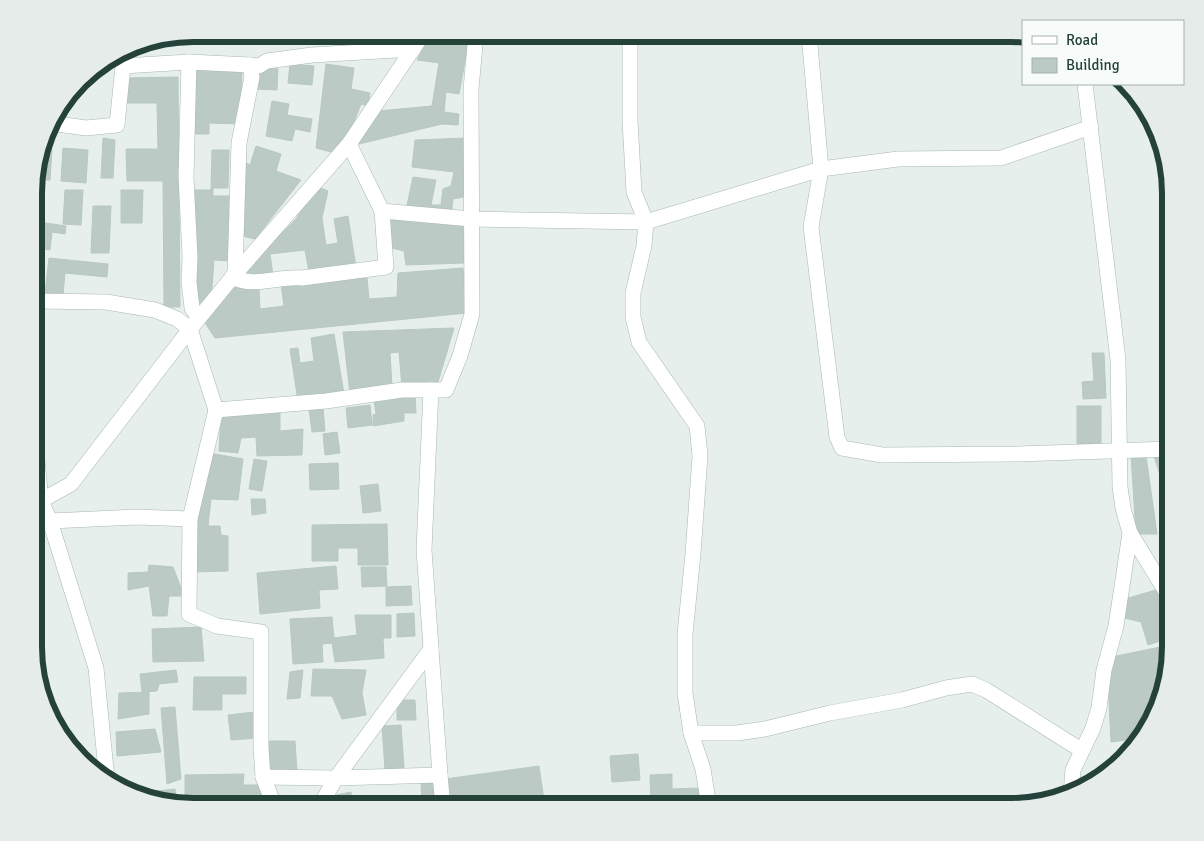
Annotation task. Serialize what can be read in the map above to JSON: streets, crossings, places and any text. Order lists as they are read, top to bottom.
{
  "legend": ["Road", "Building"]
}
